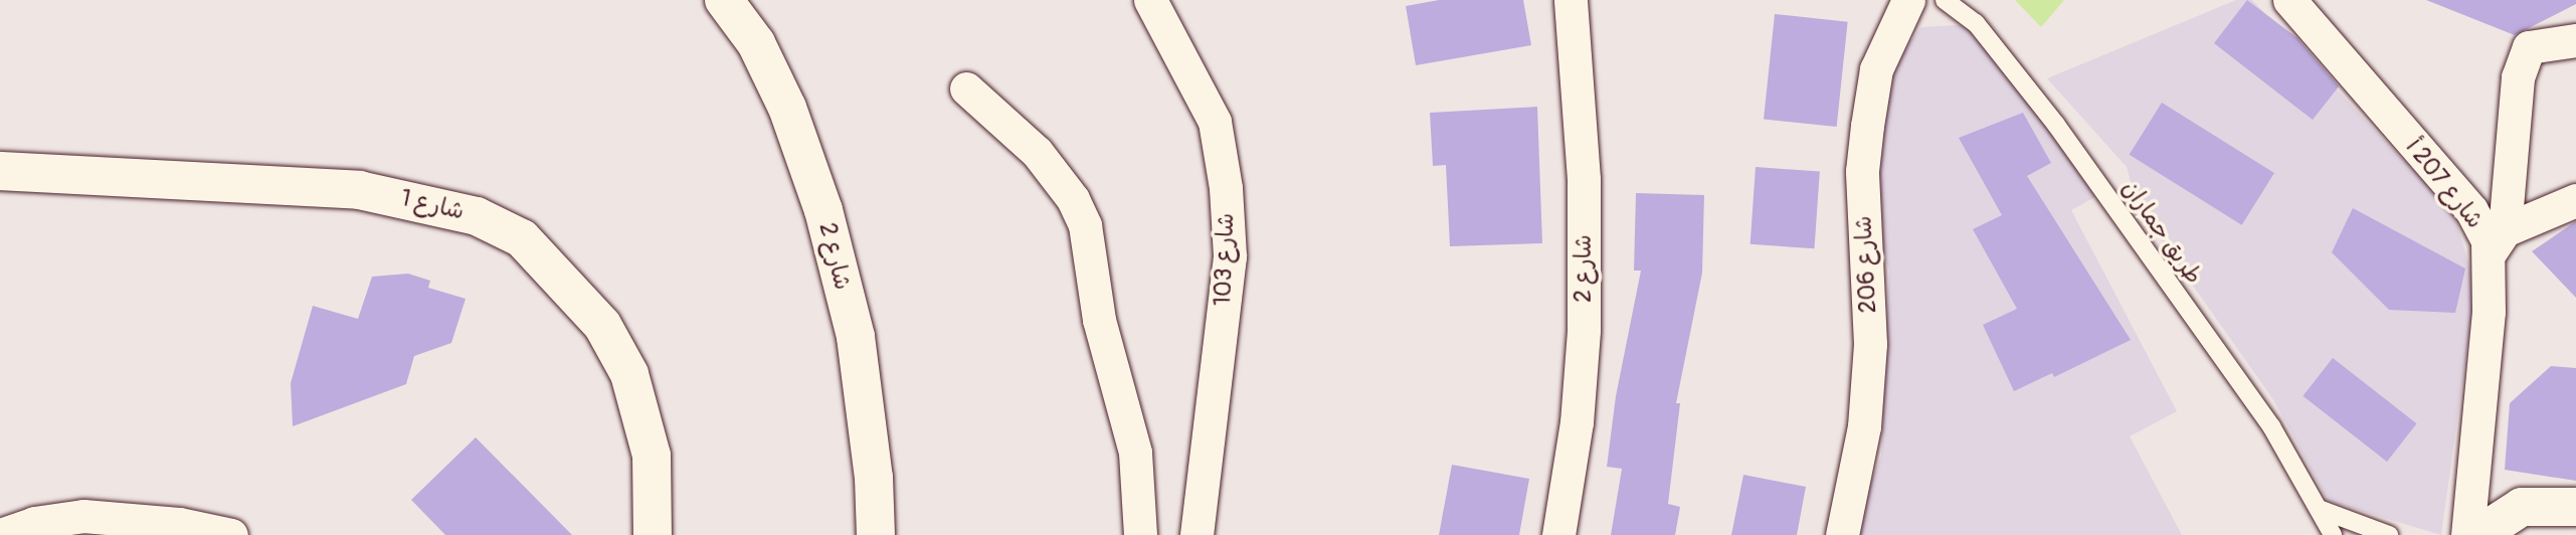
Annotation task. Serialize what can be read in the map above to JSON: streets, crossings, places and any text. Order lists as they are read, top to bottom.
{
  "streets": {
    "main road": ["شارع 1", "شارع 2"],
    "street": ["شارع 207 أ", "شارع 103", "شارع 206"],
    "lane": ["طريق جماران"]
  }
}
